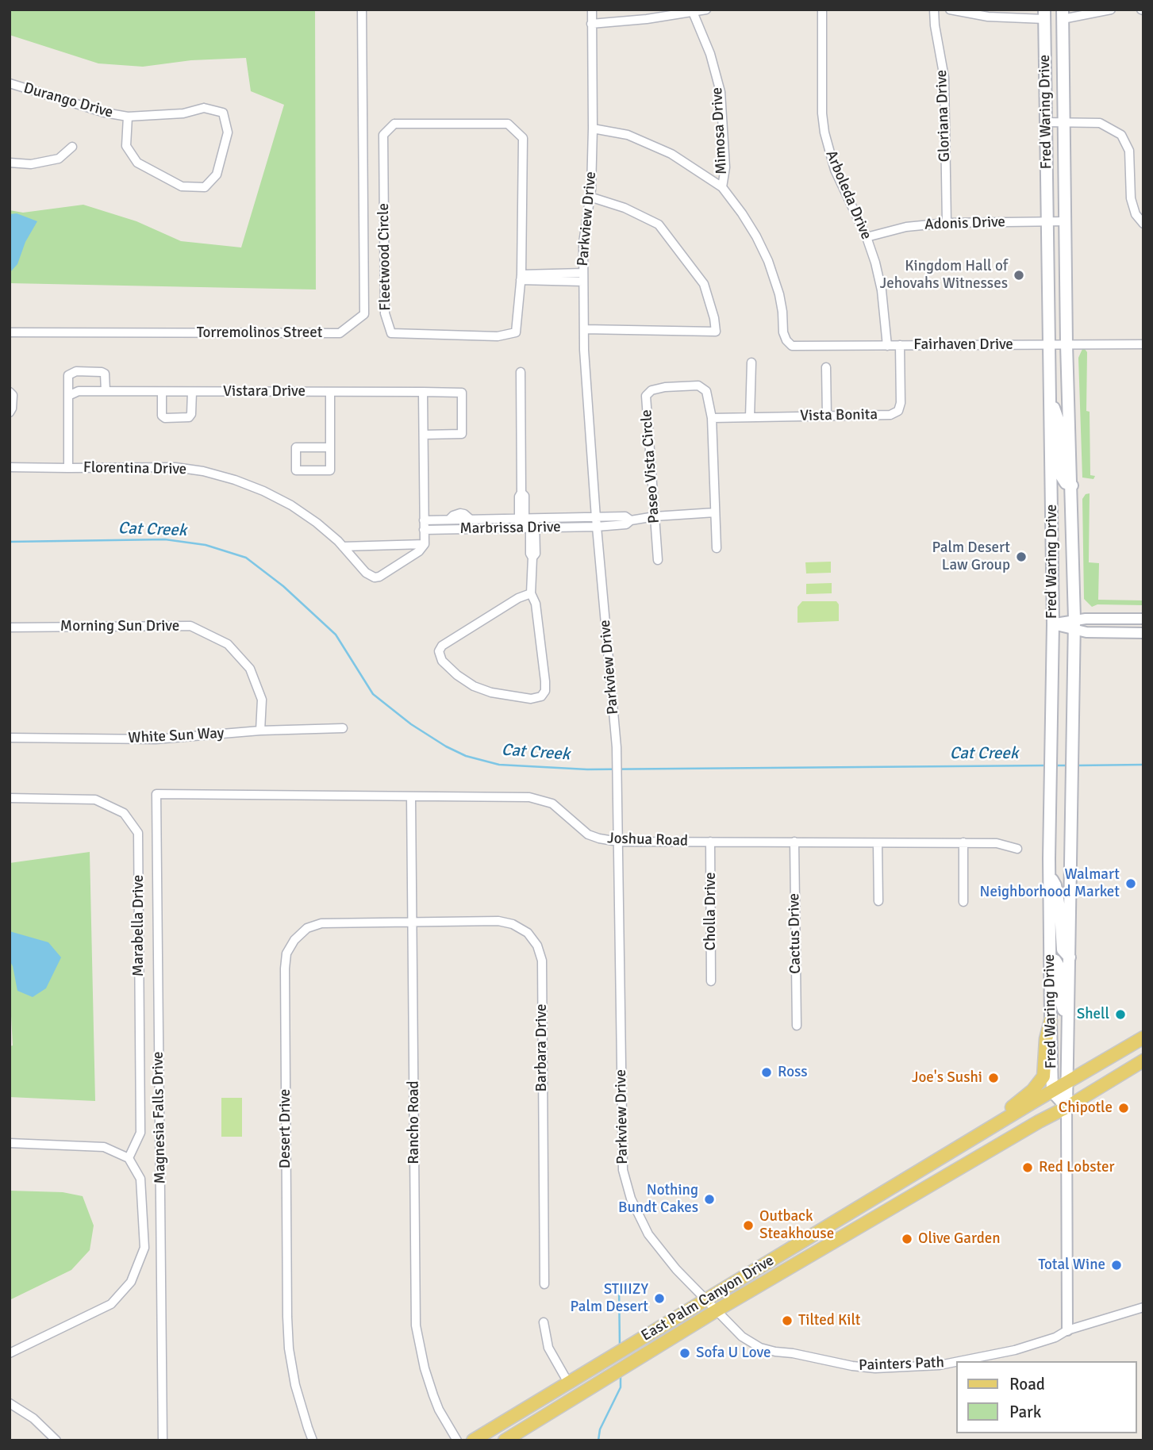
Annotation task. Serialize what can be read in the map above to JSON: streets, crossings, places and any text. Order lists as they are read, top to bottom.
{
  "streets": {
    "main road": ["Fred Waring Drive", "East Palm Canyon Drive"],
    "street": [
      "Durango Drive",
      "Gloriana Drive",
      "Mimosa Drive",
      "Arboleda Drive",
      "Parkview Drive",
      "Adonis Drive",
      "Fleetwood Circle",
      "Torremolinos Street",
      "Fairhaven Drive",
      "Vistara Drive",
      "Vista Bonita",
      "Paseo Vista Circle",
      "Florentina Drive",
      "Marbrissa Drive",
      "Morning Sun Drive",
      "White Sun Way",
      "Joshua Road",
      "Cholla Drive",
      "Marabella Drive",
      "Cactus Drive",
      "Barbara Drive",
      "Magnesia Falls Drive",
      "Rancho Road",
      "Desert Drive",
      "Painters Path"
    ]
  },
  "crossings": [
    ["Fred Waring Drive", "Adonis Drive"],
    ["Fred Waring Drive", "Fairhaven Drive"],
    ["Fred Waring Drive", "East Palm Canyon Drive"],
    ["Fred Waring Drive", "Painters Path"],
    ["Gloriana Drive", "Adonis Drive"],
    ["Mimosa Drive", "Fairhaven Drive"],
    ["Arboleda Drive", "Adonis Drive"],
    ["Arboleda Drive", "Fairhaven Drive"],
    ["Parkview Drive", "Marbrissa Drive"],
    ["Parkview Drive", "Joshua Road"],
    ["Parkview Drive", "East Palm Canyon Drive"],
    ["Parkview Drive", "Painters Path"],
    ["Fairhaven Drive", "Vista Bonita"],
    ["Vista Bonita", "Paseo Vista Circle"],
    ["Paseo Vista Circle", "Marbrissa Drive"],
    ["Morning Sun Drive", "White Sun Way"],
    ["Joshua Road", "Cholla Drive"],
    ["Joshua Road", "Cactus Drive"],
    ["Joshua Road", "Magnesia Falls Drive"],
    ["Joshua Road", "Rancho Road"],
    ["Barbara Drive", "Rancho Road"],
    ["Barbara Drive", "Desert Drive"],
    ["Rancho Road", "Desert Drive"],
    ["East Palm Canyon Drive", "Painters Path"]
  ],
  "water": ["Cat Creek"],
  "places": [
    "Kingdom Hall of Jehovahs Witnesses",
    "Palm Desert Law Group",
    "Walmart Neighborhood Market",
    "Shell",
    "Ross",
    "Joe's Sushi",
    "Chipotle",
    "Red Lobster",
    "Nothing Bundt Cakes",
    "Outback Steakhouse",
    "Olive Garden",
    "Total Wine",
    "STIIIZY Palm Desert",
    "Tilted Kilt",
    "Sofa U Love"
  ],
  "legend": ["Road", "Park"]
}
